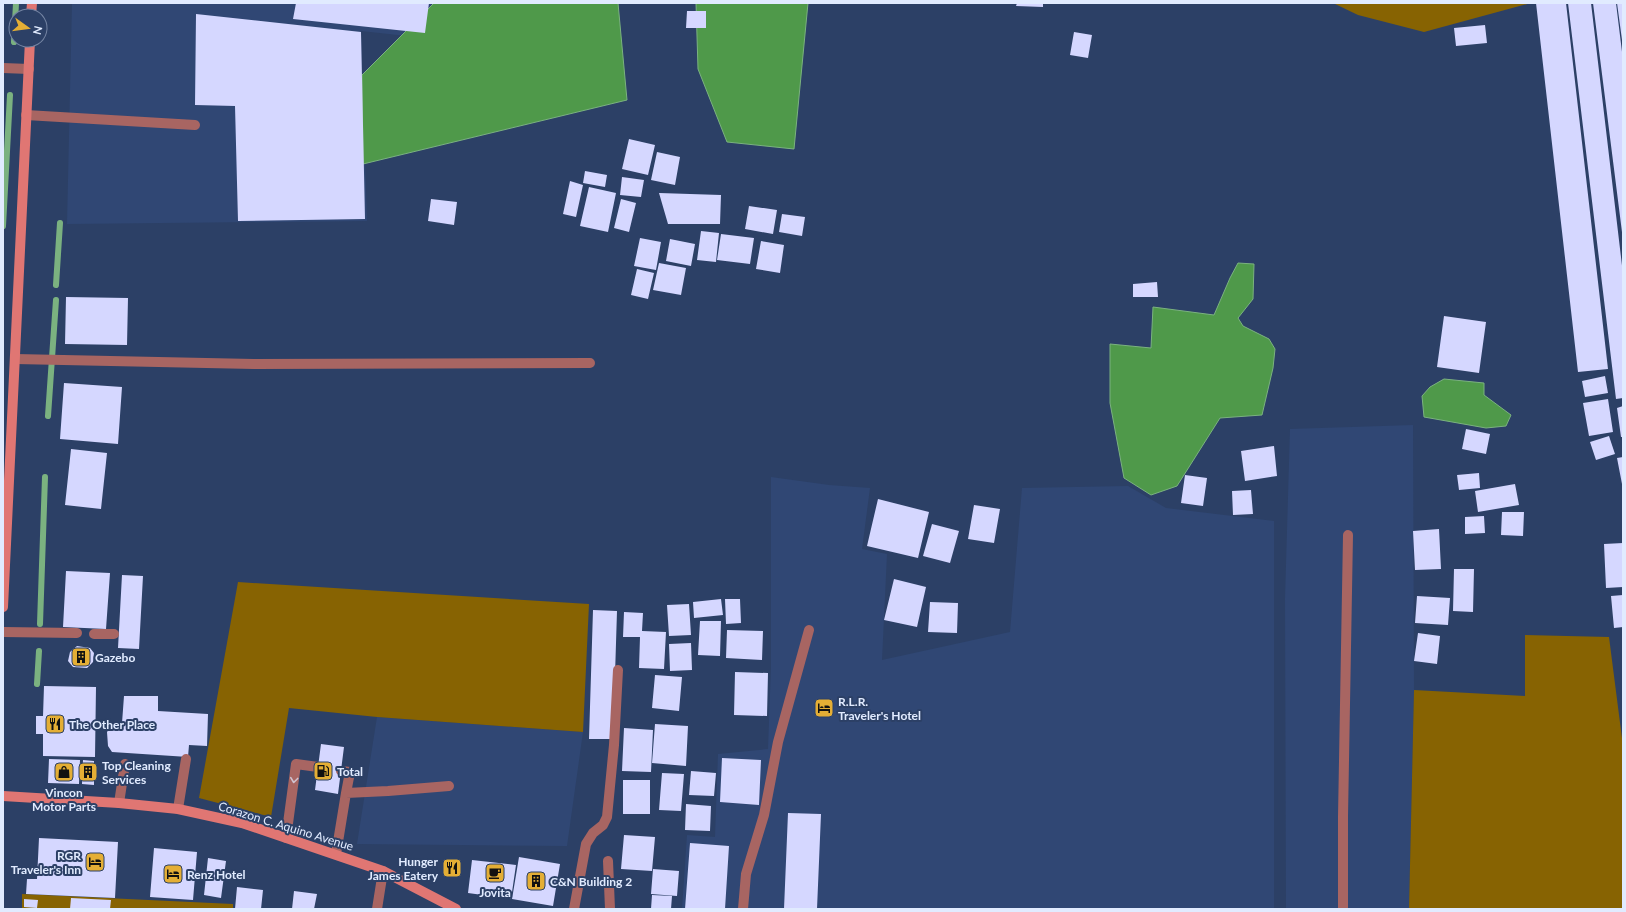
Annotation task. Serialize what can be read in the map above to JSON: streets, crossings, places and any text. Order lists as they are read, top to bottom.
{
  "streets": {
    "main road": ["Corazon C. Aquino Avenue"]
  },
  "places": {
    "building": ["Gazebo", "Top Cleaning Services", "C&N Building 2"],
    "hotel": ["R.L.R. Traveler's Hotel", "RGR Traveler's Inn", "Renz Hotel"],
    "restaurant": ["The Other Place", "Hunger James Eatery"],
    "fuel station": ["Total"],
    "shop": ["Vincon Motor Parts"],
    "cafe": ["Jovita"]
  },
  "north": "right"
}
